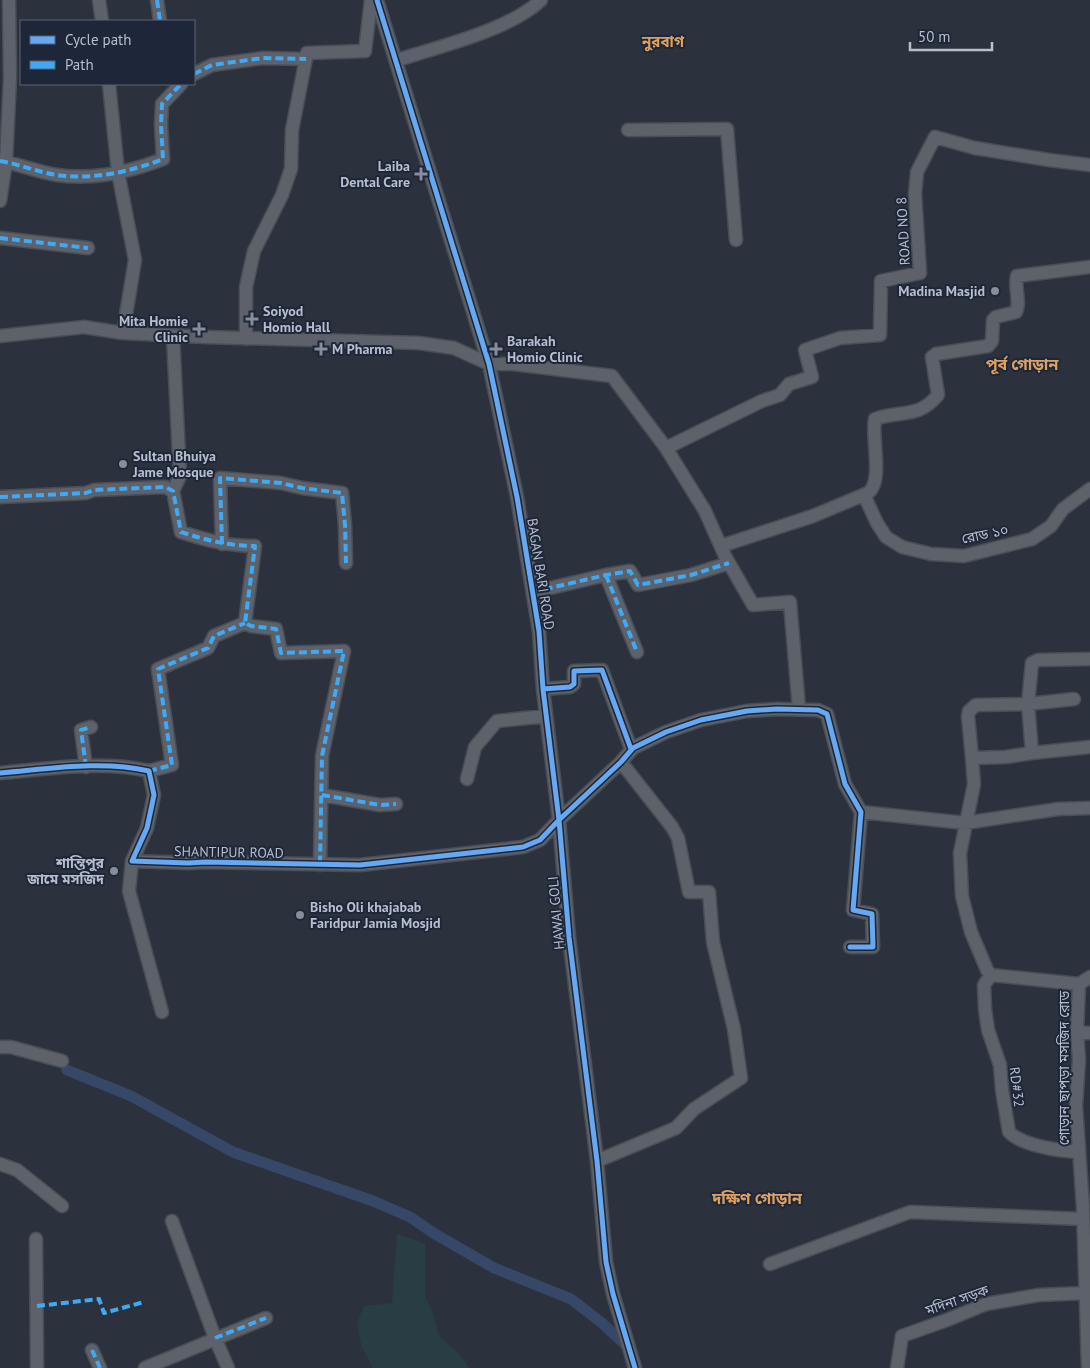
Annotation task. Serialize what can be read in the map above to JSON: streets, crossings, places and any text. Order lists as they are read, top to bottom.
{
  "streets": {
    "street": [
      "ROAD NO 8",
      "রোড ১০",
      "BAGAN BARI ROAD",
      "SHANTIPUR ROAD",
      "HAWAI GOLI",
      "গোড়ান ছাপড়া মসজিদ রোড",
      "RD#32",
      "মদিনা সড়ক"
    ]
  },
  "crossings": [
    ["BAGAN BARI ROAD", "SHANTIPUR ROAD"],
    ["BAGAN BARI ROAD", "HAWAI GOLI"],
    ["SHANTIPUR ROAD", "HAWAI GOLI"],
    ["গোড়ান ছাপড়া মসজিদ রোড", "RD#32"],
    ["গোড়ান ছাপড়া মসজিদ রোড", "মদিনা সড়ক"]
  ],
  "districts": ["নুরবাগ", "পূর্ব গোড়ান", "দক্ষিণ গোড়ান"],
  "places": {
    "health": [
      "Laiba Dental Care",
      "Soiyod Homio Hall",
      "Mita Homie Clinic",
      "M Pharma",
      "Barakah Homio Clinic"
    ],
    "other": [
      "Madina Masjid",
      "Sultan Bhuiya Jame Mosque",
      "শান্তিপুর জামে মসজিদ",
      "Bisho Oli khajabab Faridpur Jamia Mosjid"
    ]
  },
  "legend": ["Cycle path", "Path"],
  "scale_bar": "50 m"
}
